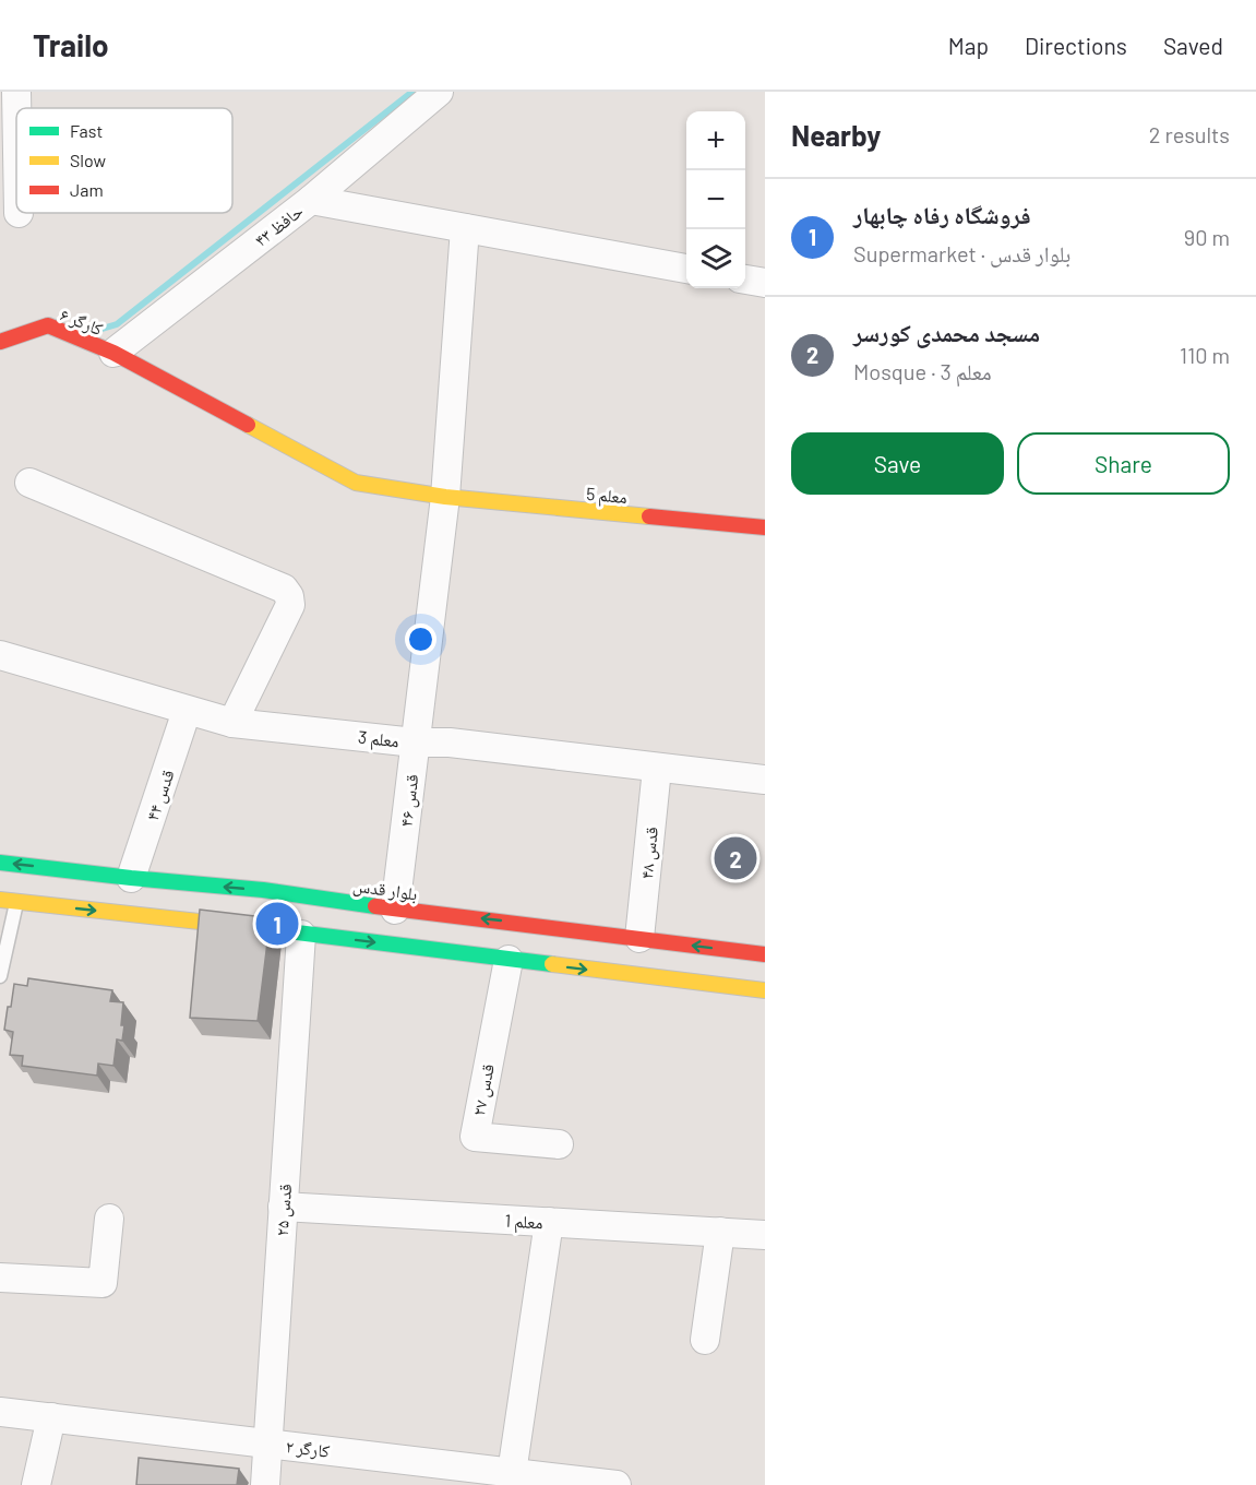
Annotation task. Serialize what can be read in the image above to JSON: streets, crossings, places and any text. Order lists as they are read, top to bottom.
{
  "streets": {
    "main road": ["کارگر ۶", "معلم 5", "بلوار قدس"],
    "street": [
      "حافظ ۴۳",
      "معلم 3",
      "قدس ۴۴",
      "قدس ۴۶",
      "قدس ۴۸",
      "قدس ۲۷",
      "قدس ۲۵",
      "معلم 1",
      "کارگر ۲"
    ]
  },
  "crossings": [
    ["حافظ ۴۳", "کارگر ۶"],
    ["کارگر ۶", "معلم 5"],
    ["کارگر ۶", "قدس ۴۶"],
    ["معلم 5", "قدس ۴۶"],
    ["معلم 3", "قدس ۴۴"],
    ["معلم 3", "قدس ۴۶"],
    ["معلم 3", "قدس ۴۸"],
    ["قدس ۴۴", "بلوار قدس"],
    ["قدس ۴۶", "بلوار قدس"],
    ["قدس ۴۸", "بلوار قدس"],
    ["قدس ۲۵", "معلم 1"],
    ["قدس ۲۵", "کارگر ۲"]
  ],
  "legend": ["Fast", "Slow", "Jam"],
  "page": {
    "header": "Trailo",
    "nav": ["Map", "Directions", "Saved"],
    "heading": ["Nearby", "2 results"],
    "map_buttons": ["+", "−"],
    "list": [
      {
        "mark": "1",
        "name": "فروشگاه رفاه چابهار",
        "note": "Supermarket · بلوار قدس",
        "value": "90 m"
      },
      {
        "mark": "2",
        "name": "مسجد محمدی کورسر",
        "note": "Mosque · معلم 3",
        "value": "110 m"
      }
    ],
    "buttons": ["Save", "Share"],
    "pins": ["2", "1"]
  }
}
